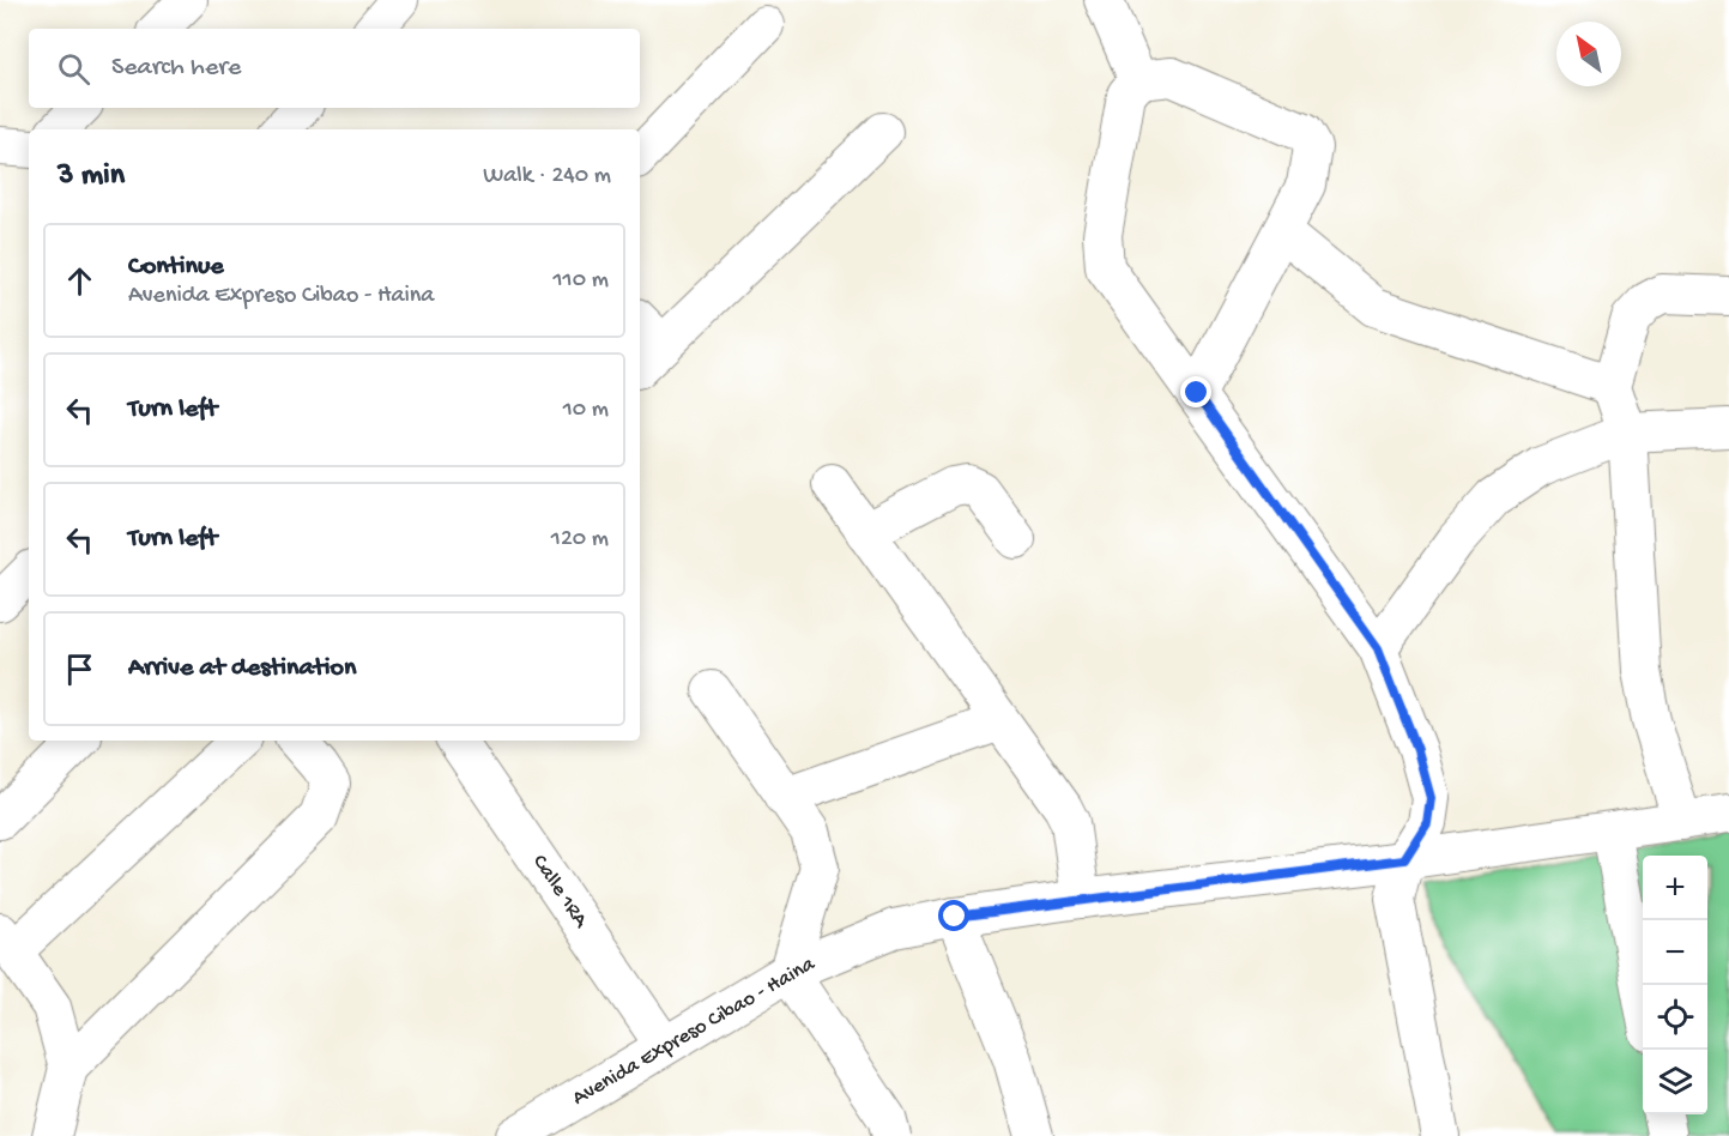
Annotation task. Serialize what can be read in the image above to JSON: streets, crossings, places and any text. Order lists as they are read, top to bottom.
{
  "streets": {
    "street": ["Calle 1RA", "Avenida Expreso Cibao - Haina"]
  },
  "crossings": [
    ["Calle 1RA", "Avenida Expreso Cibao - Haina"]
  ],
  "north": "top left",
  "page": {
    "search": "Search here",
    "heading": ["3 min", "Walk · 240 m"],
    "list": [
      ["Continue", "Avenida Expreso Cibao - Haina", "110 m"],
      ["Turn left", "10 m"],
      ["Turn left", "120 m"],
      "Arrive at destination"
    ],
    "map_buttons": ["+", "−"]
  }
}
